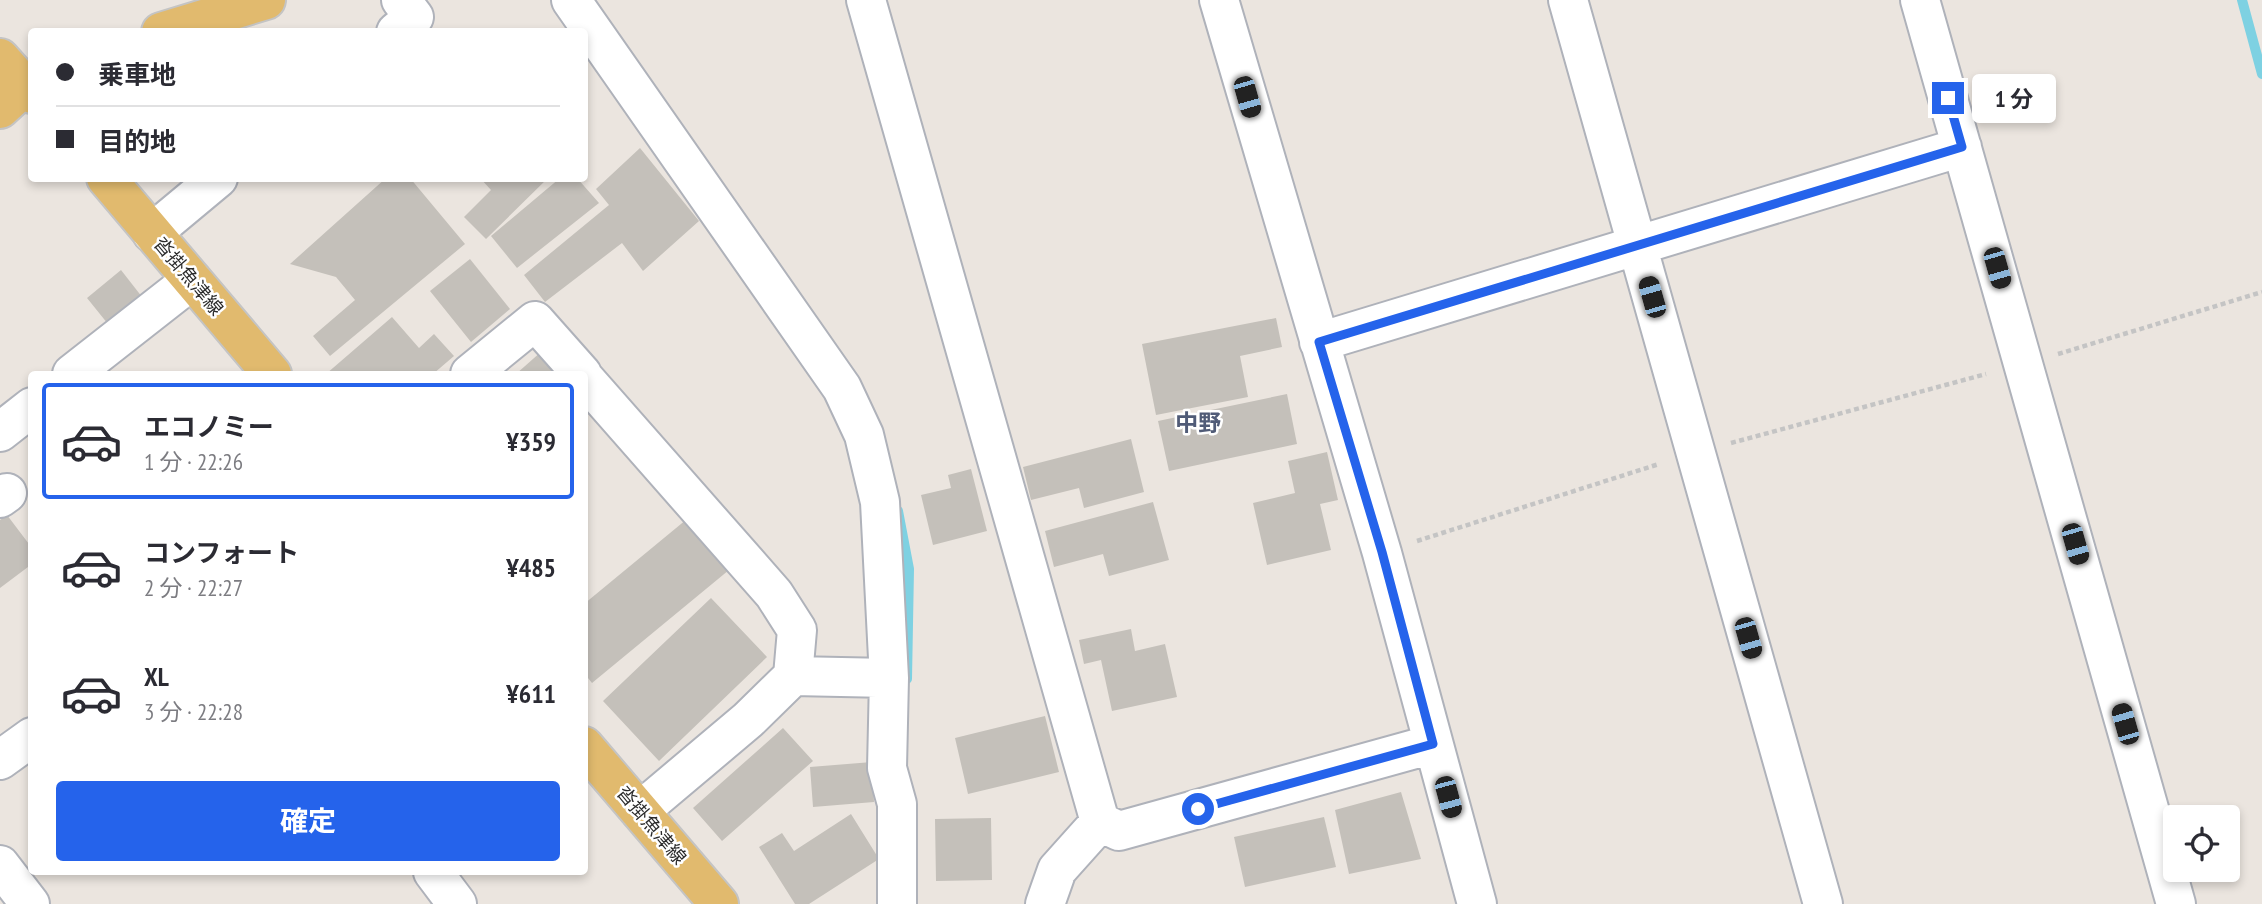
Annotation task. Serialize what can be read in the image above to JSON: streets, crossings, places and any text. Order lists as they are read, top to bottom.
{
  "streets": {
    "main road": ["沓掛魚津線"]
  },
  "districts": ["中野"],
  "page": {
    "banner": ["乗車地", "目的地"],
    "bubble": "1 分",
    "list": [
      {
        "name": "エコノミー",
        "note": "1 分 · 22:26",
        "value": "¥359"
      },
      {
        "name": "コンフォート",
        "note": "2 分 · 22:27",
        "value": "¥485"
      },
      {
        "name": "XL",
        "note": "3 分 · 22:28",
        "value": "¥611"
      }
    ],
    "buttons": "確定"
  }
}
